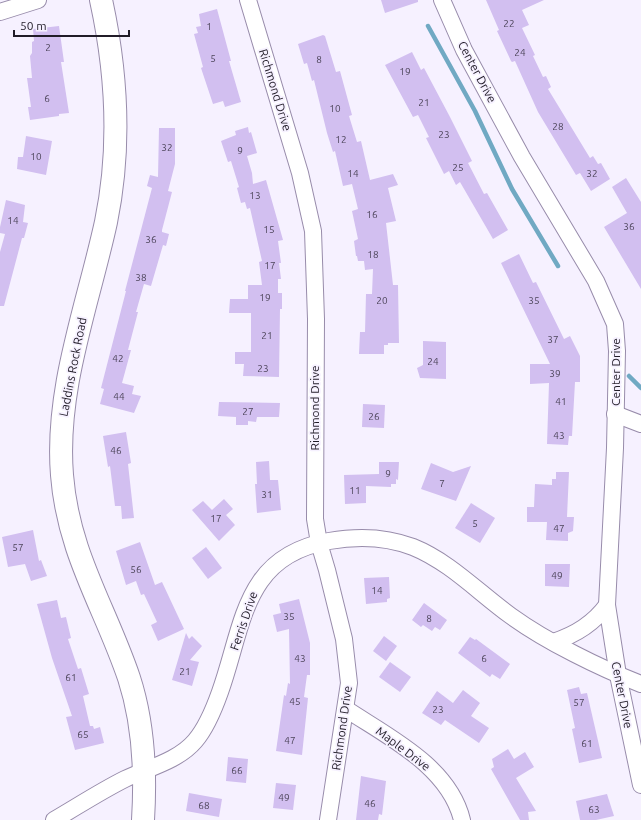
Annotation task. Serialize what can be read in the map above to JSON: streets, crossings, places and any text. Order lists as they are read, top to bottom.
{
  "streets": {
    "street": [
      "Center Drive",
      "Richmond Drive",
      "Laddins Rock Road",
      "Ferris Drive",
      "Maple Drive"
    ]
  },
  "crossings": [
    ["Center Drive", "Ferris Drive"],
    ["Richmond Drive", "Ferris Drive"],
    ["Richmond Drive", "Maple Drive"],
    ["Laddins Rock Road", "Ferris Drive"]
  ],
  "house_numbers": [
    "22",
    "1",
    "2",
    "24",
    "5",
    "8",
    "19",
    "6",
    "21",
    "10",
    "28",
    "23",
    "12",
    "32",
    "9",
    "10",
    "25",
    "14",
    "32",
    "13",
    "16",
    "14",
    "36",
    "15",
    "36",
    "18",
    "17",
    "38",
    "19",
    "20",
    "35",
    "21",
    "37",
    "42",
    "24",
    "23",
    "39",
    "44",
    "41",
    "27",
    "26",
    "43",
    "46",
    "9",
    "7",
    "11",
    "31",
    "17",
    "5",
    "47",
    "57",
    "56",
    "49",
    "14",
    "35",
    "8",
    "43",
    "6",
    "21",
    "61",
    "45",
    "57",
    "23",
    "65",
    "47",
    "61",
    "66",
    "49",
    "46",
    "68",
    "63"
  ],
  "scale_bar": "50 m"
}
